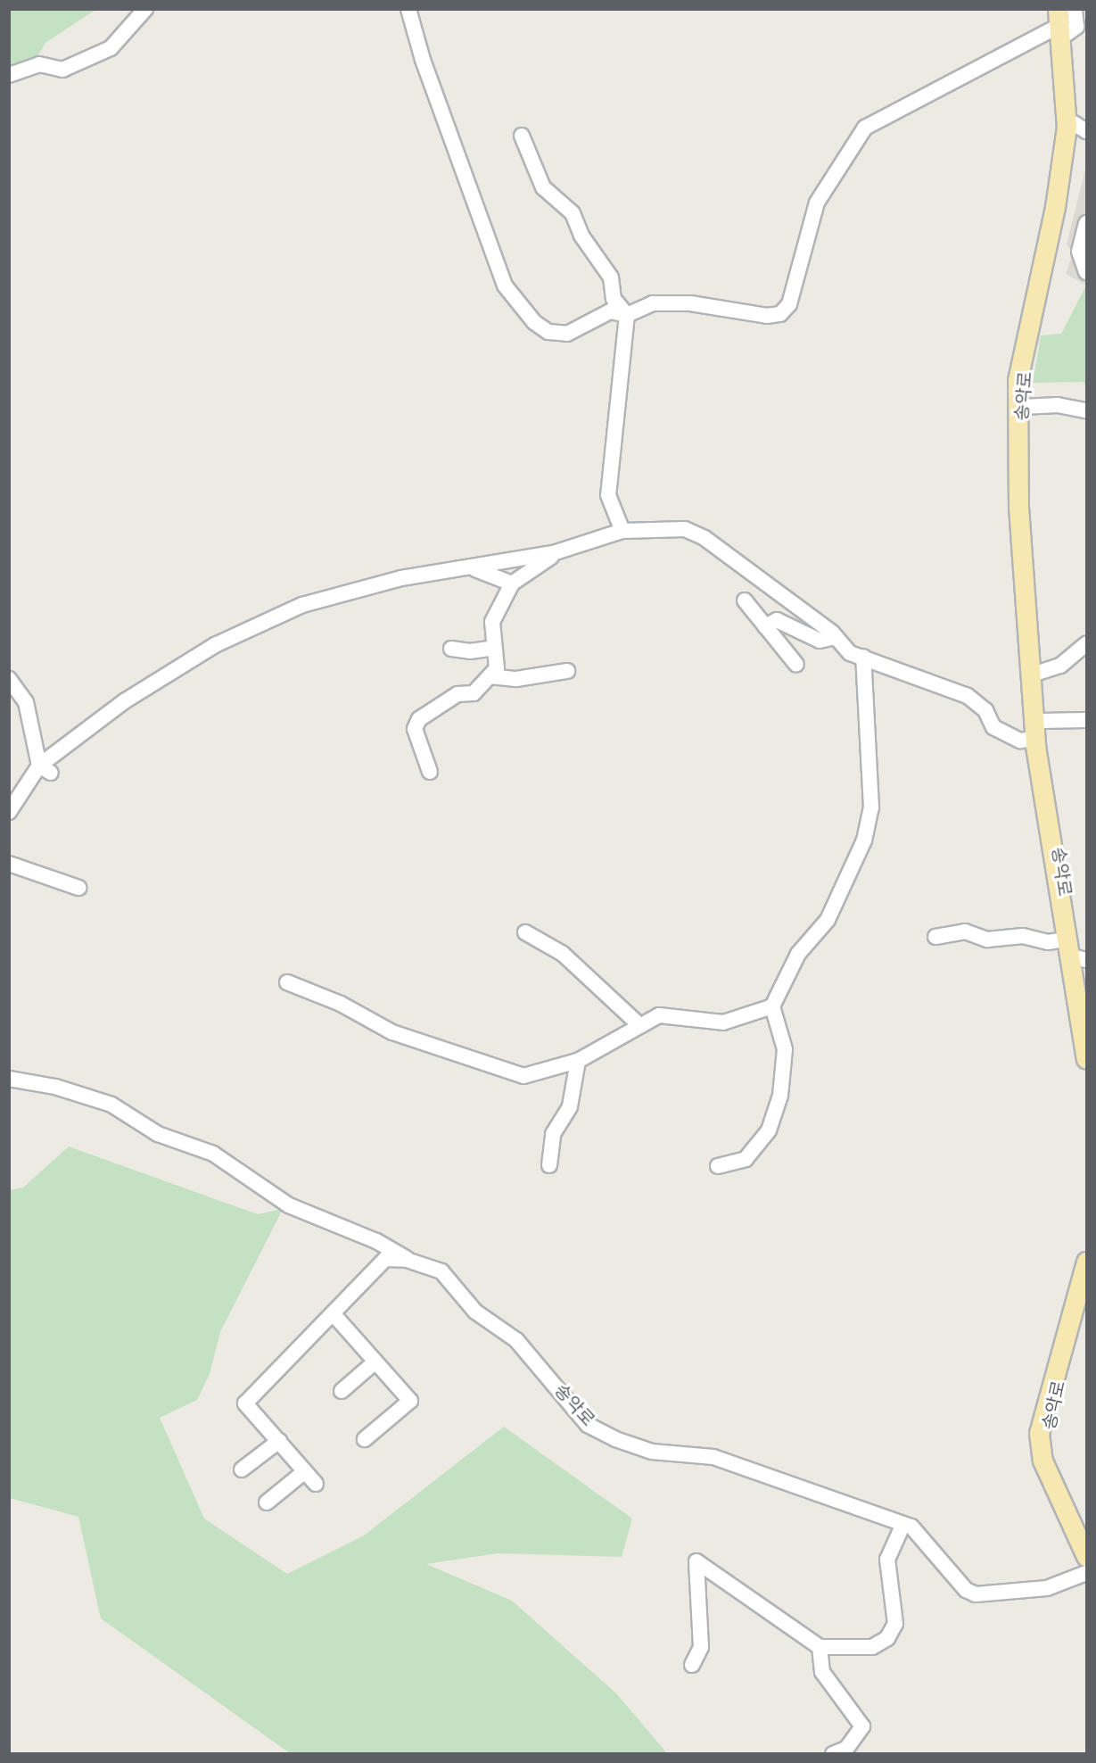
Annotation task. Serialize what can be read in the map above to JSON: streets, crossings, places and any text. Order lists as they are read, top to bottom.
{
  "streets": {
    "main road": ["송악로"]
  }
}
